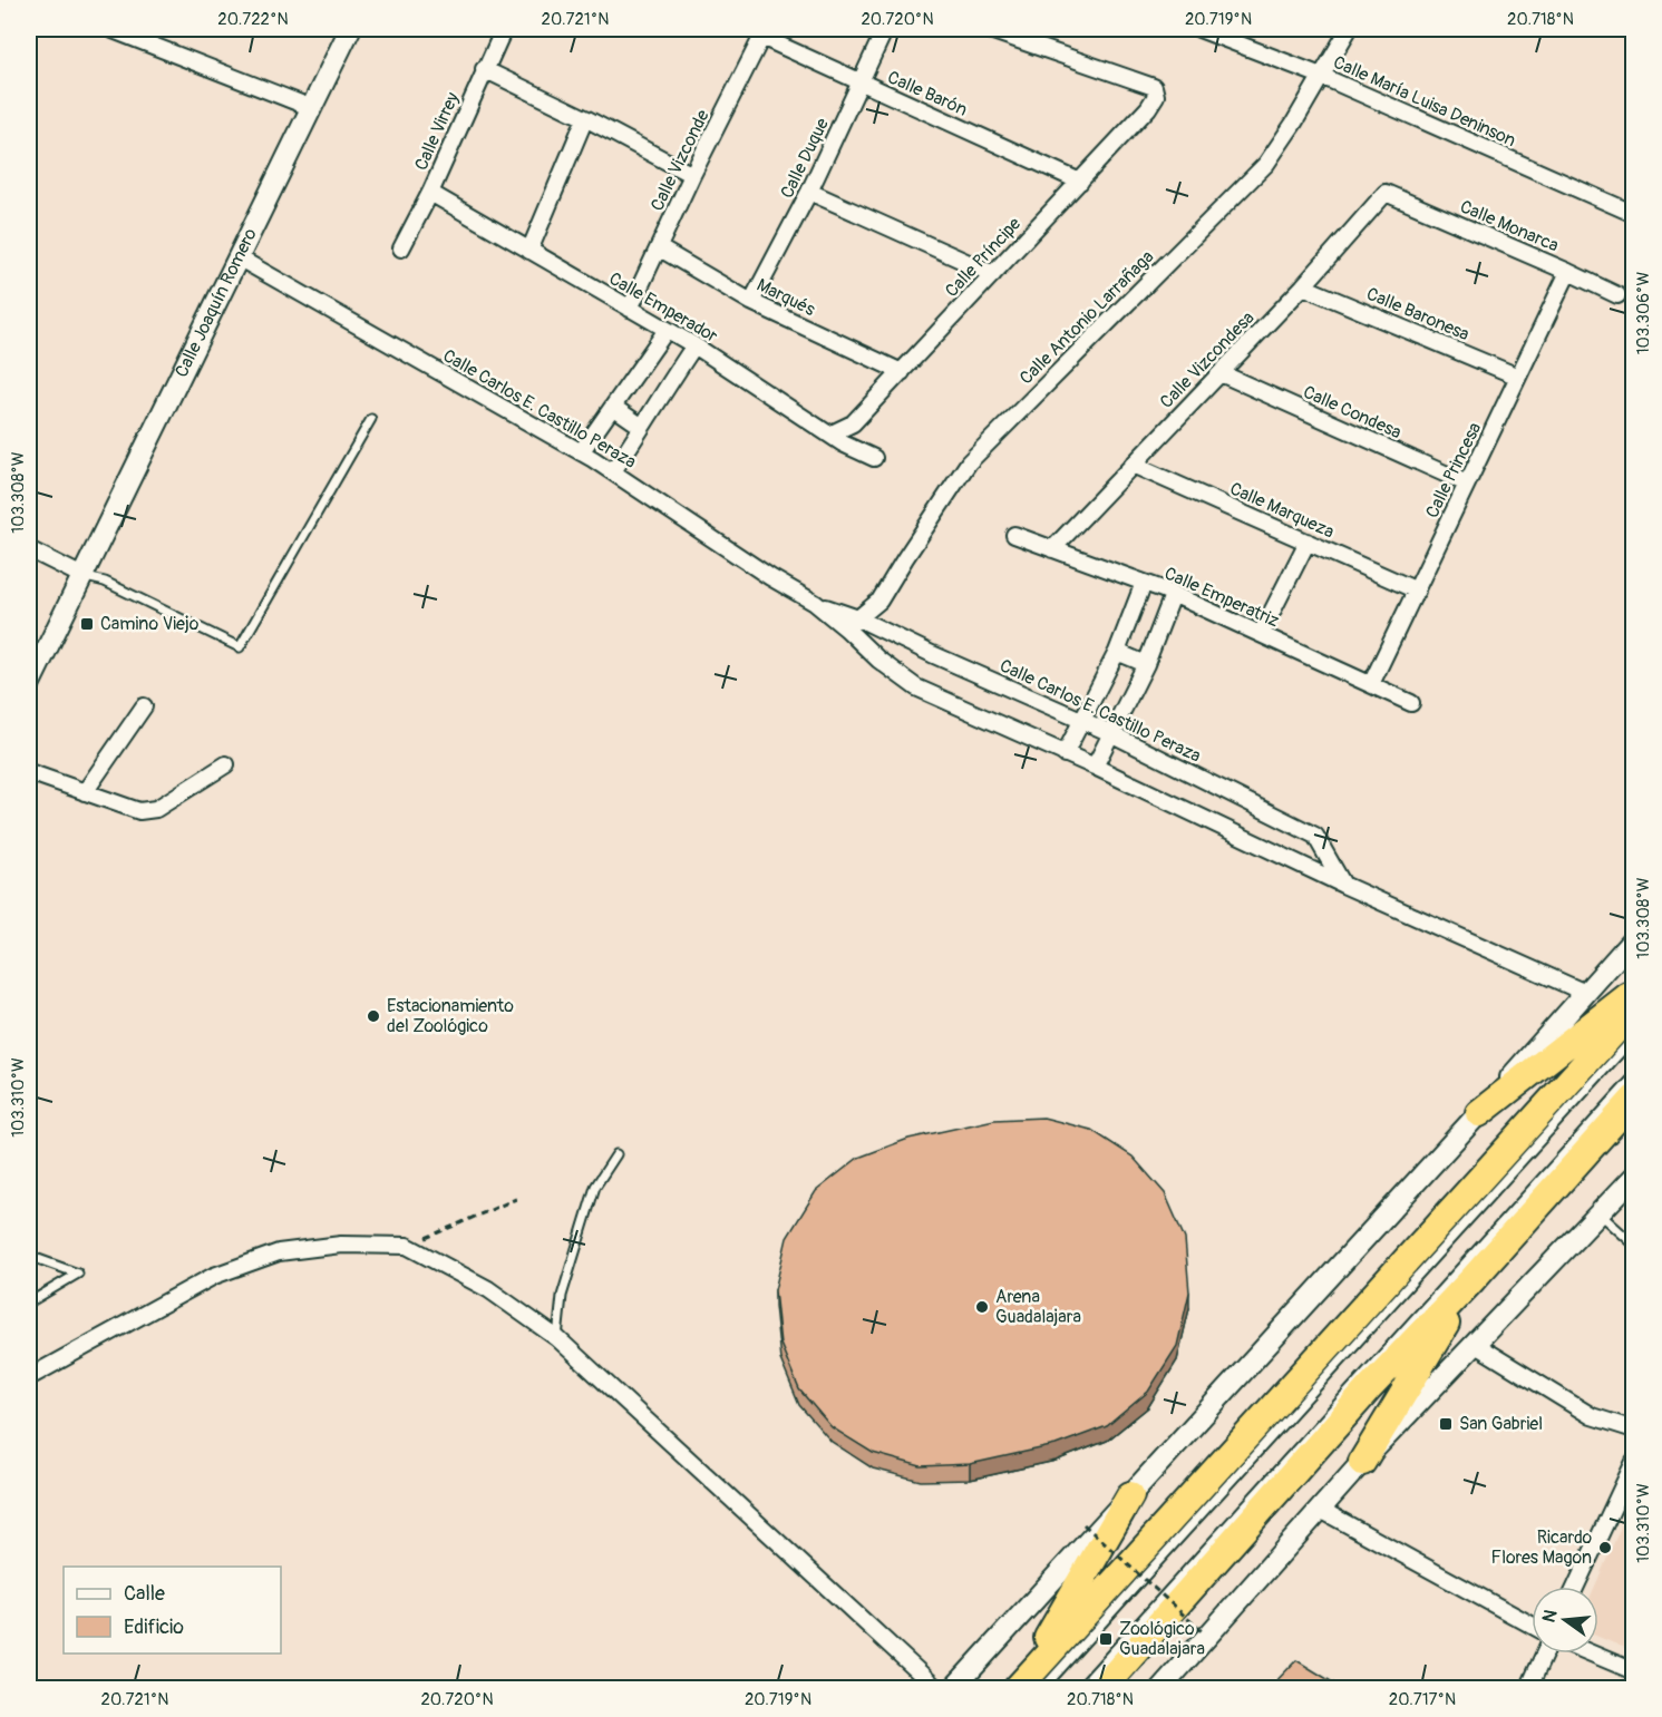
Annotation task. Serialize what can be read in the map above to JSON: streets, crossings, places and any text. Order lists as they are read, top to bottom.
{
  "streets": {
    "street": [
      "Calle Barón",
      "Calle María Luisa Deninson",
      "Calle Virrey",
      "Calle Duque",
      "Calle Vizconde",
      "Calle Monarca",
      "Calle Príncipe",
      "Marqués",
      "Calle Joaquín Romero",
      "Calle Emperador",
      "Calle Baronesa",
      "Calle Antonio Larrañaga",
      "Calle Vizcondesa",
      "Calle Carlos E. Castillo Peraza",
      "Calle Condesa",
      "Calle Princesa",
      "Calle Marqueza",
      "Calle Emperatriz"
    ]
  },
  "crossings": [
    ["Calle Barón", "Calle Duque"],
    ["Calle Barón", "Calle Vizconde"],
    ["Calle Barón", "Calle Príncipe"],
    ["Calle María Luisa Deninson", "Calle Antonio Larrañaga"],
    ["Calle Virrey", "Calle Emperador"],
    ["Calle Duque", "Marqués"],
    ["Calle Vizconde", "Marqués"],
    ["Calle Vizconde", "Calle Emperador"],
    ["Calle Monarca", "Calle Vizcondesa"],
    ["Calle Monarca", "Calle Princesa"],
    ["Calle Príncipe", "Marqués"],
    ["Calle Príncipe", "Calle Emperador"],
    ["Calle Joaquín Romero", "Calle Carlos E. Castillo Peraza"],
    ["Calle Baronesa", "Calle Vizcondesa"],
    ["Calle Baronesa", "Calle Princesa"],
    ["Calle Antonio Larrañaga", "Calle Carlos E. Castillo Peraza"],
    ["Calle Vizcondesa", "Calle Condesa"],
    ["Calle Vizcondesa", "Calle Marqueza"],
    ["Calle Vizcondesa", "Calle Emperatriz"],
    ["Calle Condesa", "Calle Princesa"],
    ["Calle Princesa", "Calle Marqueza"],
    ["Calle Princesa", "Calle Emperatriz"]
  ],
  "places": {
    "transit": ["Camino Viejo", "San Gabriel", "Zoológico Guadalajara"],
    "other": ["Estacionamiento del Zoológico", "Arena Guadalajara", "Ricardo Flores Magon"]
  },
  "legend": ["Calle", "Edificio"],
  "north": "left",
  "coordinates": [
    "20.722°N",
    "20.721°N",
    "20.720°N",
    "20.719°N",
    "20.718°N",
    "103.306°W",
    "103.308°W",
    "103.310°W",
    "20.717°N"
  ]
}
